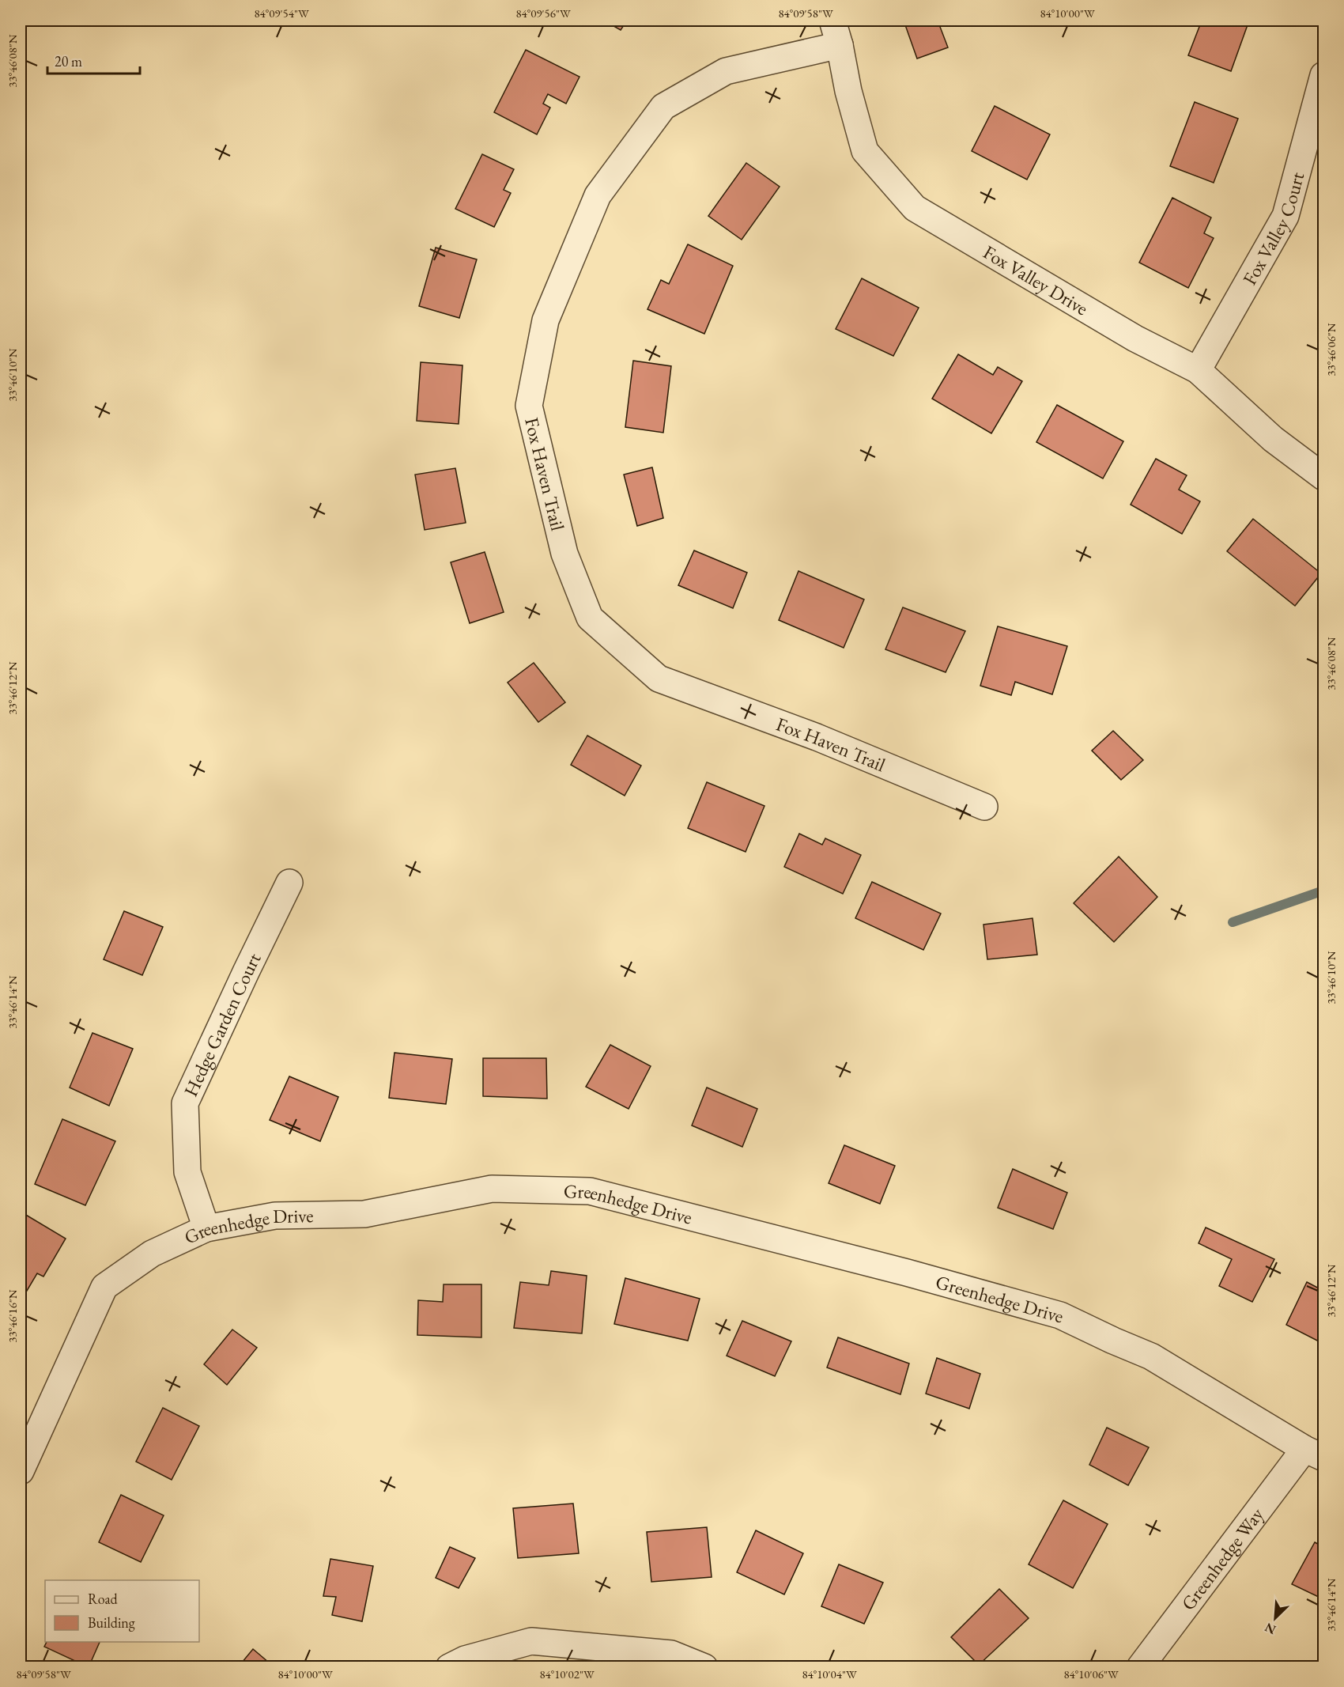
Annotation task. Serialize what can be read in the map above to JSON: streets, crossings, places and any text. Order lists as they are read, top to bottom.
{
  "streets": {
    "street": [
      "Fox Valley Court",
      "Fox Valley Drive",
      "Fox Haven Trail",
      "Hedge Garden Court",
      "Greenhedge Drive",
      "Greenhedge Way"
    ]
  },
  "crossings": [
    ["Fox Valley Court", "Fox Valley Drive"],
    ["Fox Valley Drive", "Fox Haven Trail"],
    ["Hedge Garden Court", "Greenhedge Drive"],
    ["Greenhedge Drive", "Greenhedge Way"]
  ],
  "legend": ["Road", "Building"],
  "scale_bar": "20 m",
  "north": "bottom left",
  "coordinates": [
    "84°09'54\"W",
    "84°09'56\"W",
    "84°09'58\"W",
    "84°10'00\"W",
    "33°46'08\"N",
    "33°46'06\"N",
    "33°46'10\"N",
    "33°46'12\"N",
    "33°46'14\"N",
    "33°46'16\"N",
    "84°10'02\"W",
    "84°10'04\"W",
    "84°10'06\"W"
  ]
}
